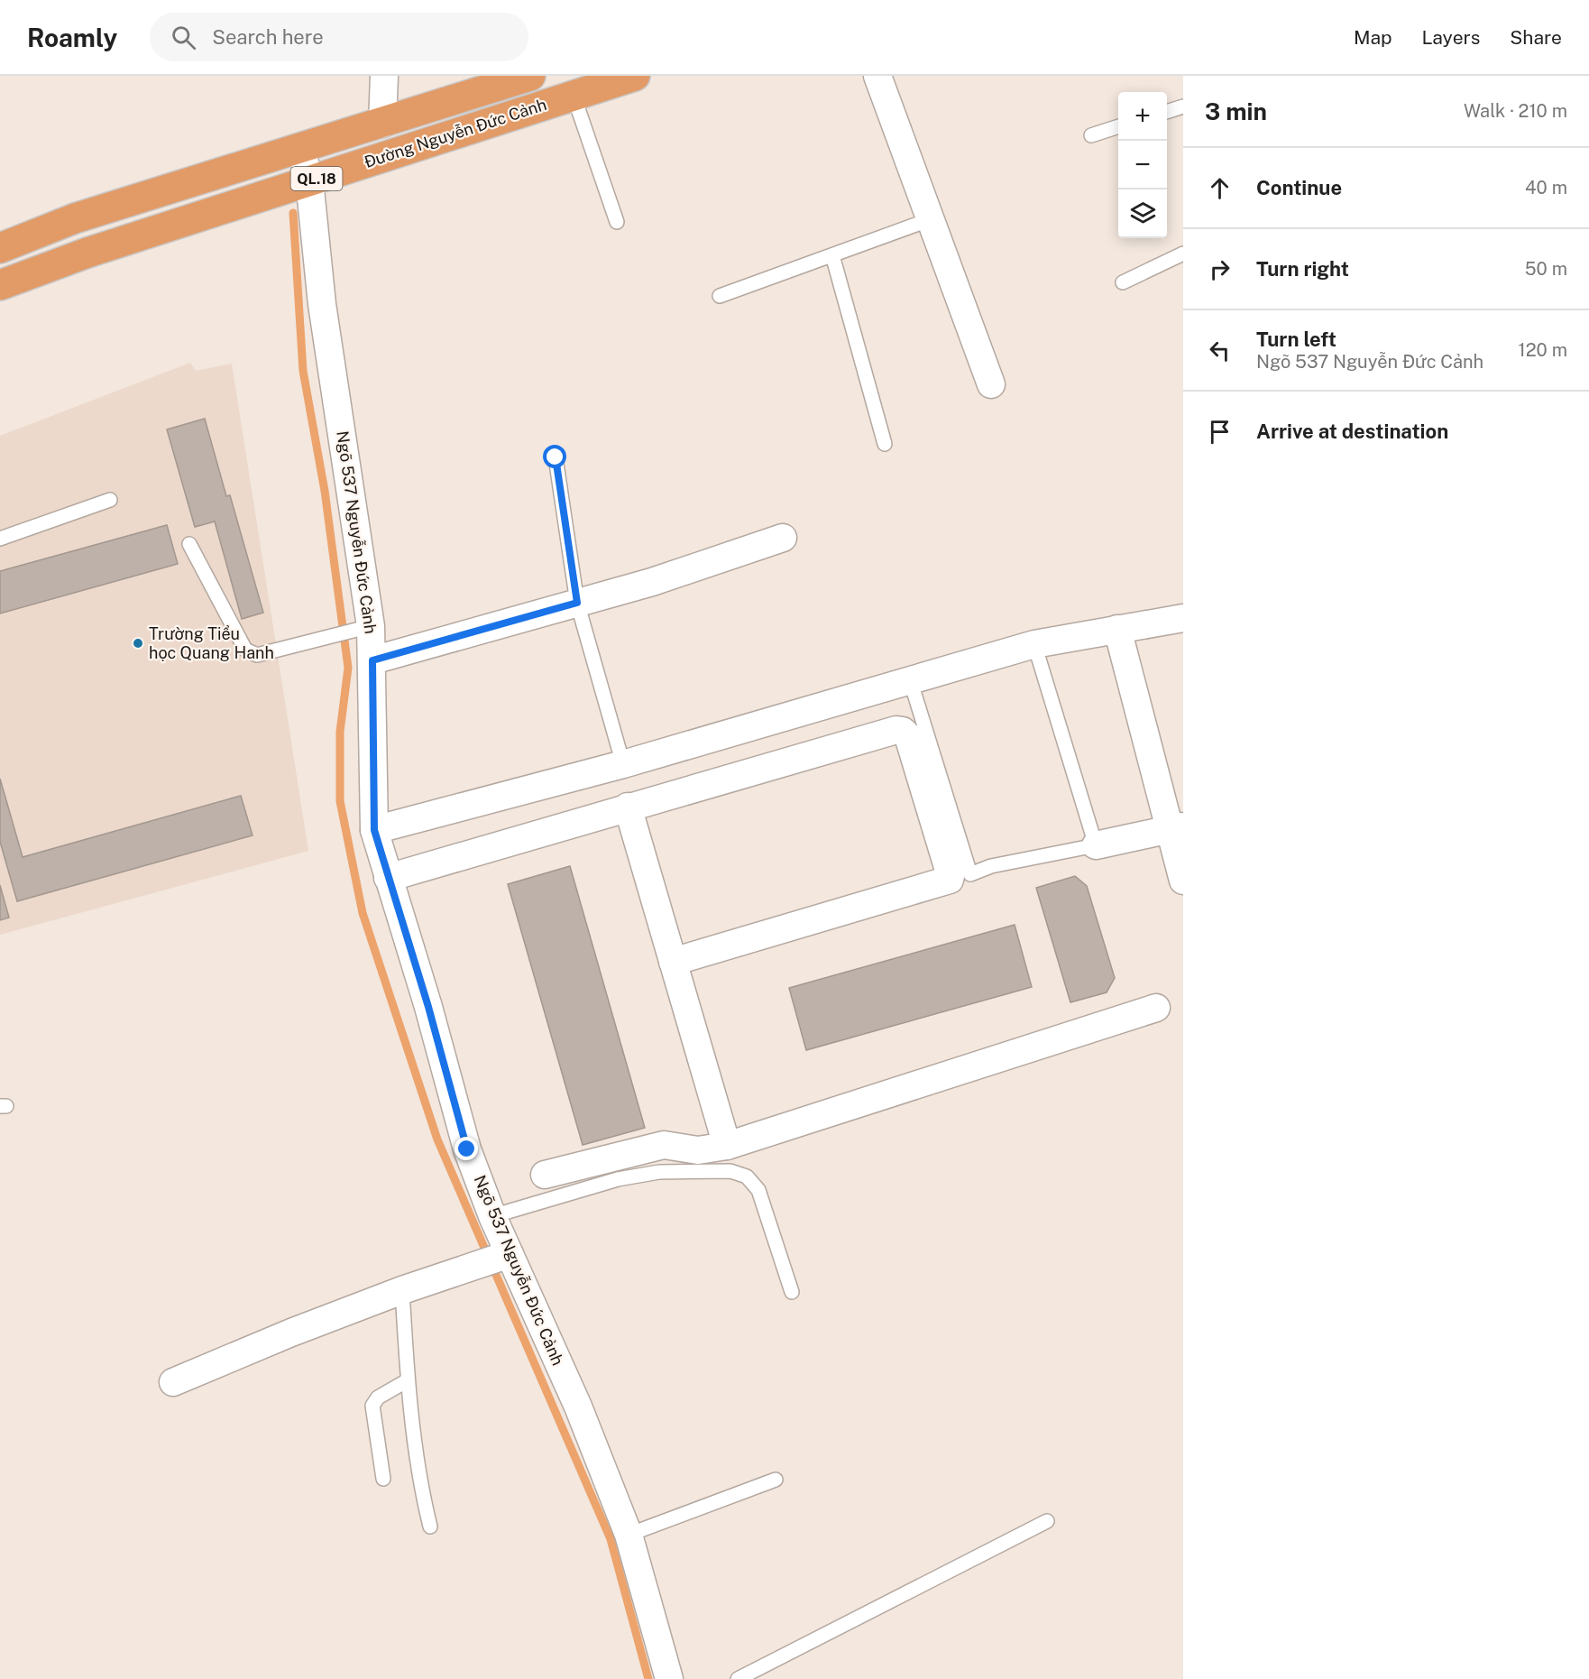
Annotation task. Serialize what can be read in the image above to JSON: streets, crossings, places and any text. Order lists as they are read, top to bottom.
{
  "streets": {
    "highway": ["Đường Nguyễn Đức Cảnh", "QL.18"],
    "street": ["Ngõ 537 Nguyễn Đức Cảnh"]
  },
  "crossings": [
    ["Đường Nguyễn Đức Cảnh", "Ngõ 537 Nguyễn Đức Cảnh"]
  ],
  "places": ["Trường Tiểu học Quang Hanh"],
  "page": {
    "header": "Roamly",
    "search": "Search here",
    "nav": ["Map", "Layers", "Share"],
    "heading": ["3 min", "Walk · 210 m"],
    "map_buttons": ["+", "−"],
    "list": [
      ["Continue", "40 m"],
      ["Turn right", "50 m"],
      ["Turn left", "Ngõ 537 Nguyễn Đức Cảnh", "120 m"],
      "Arrive at destination"
    ]
  }
}
